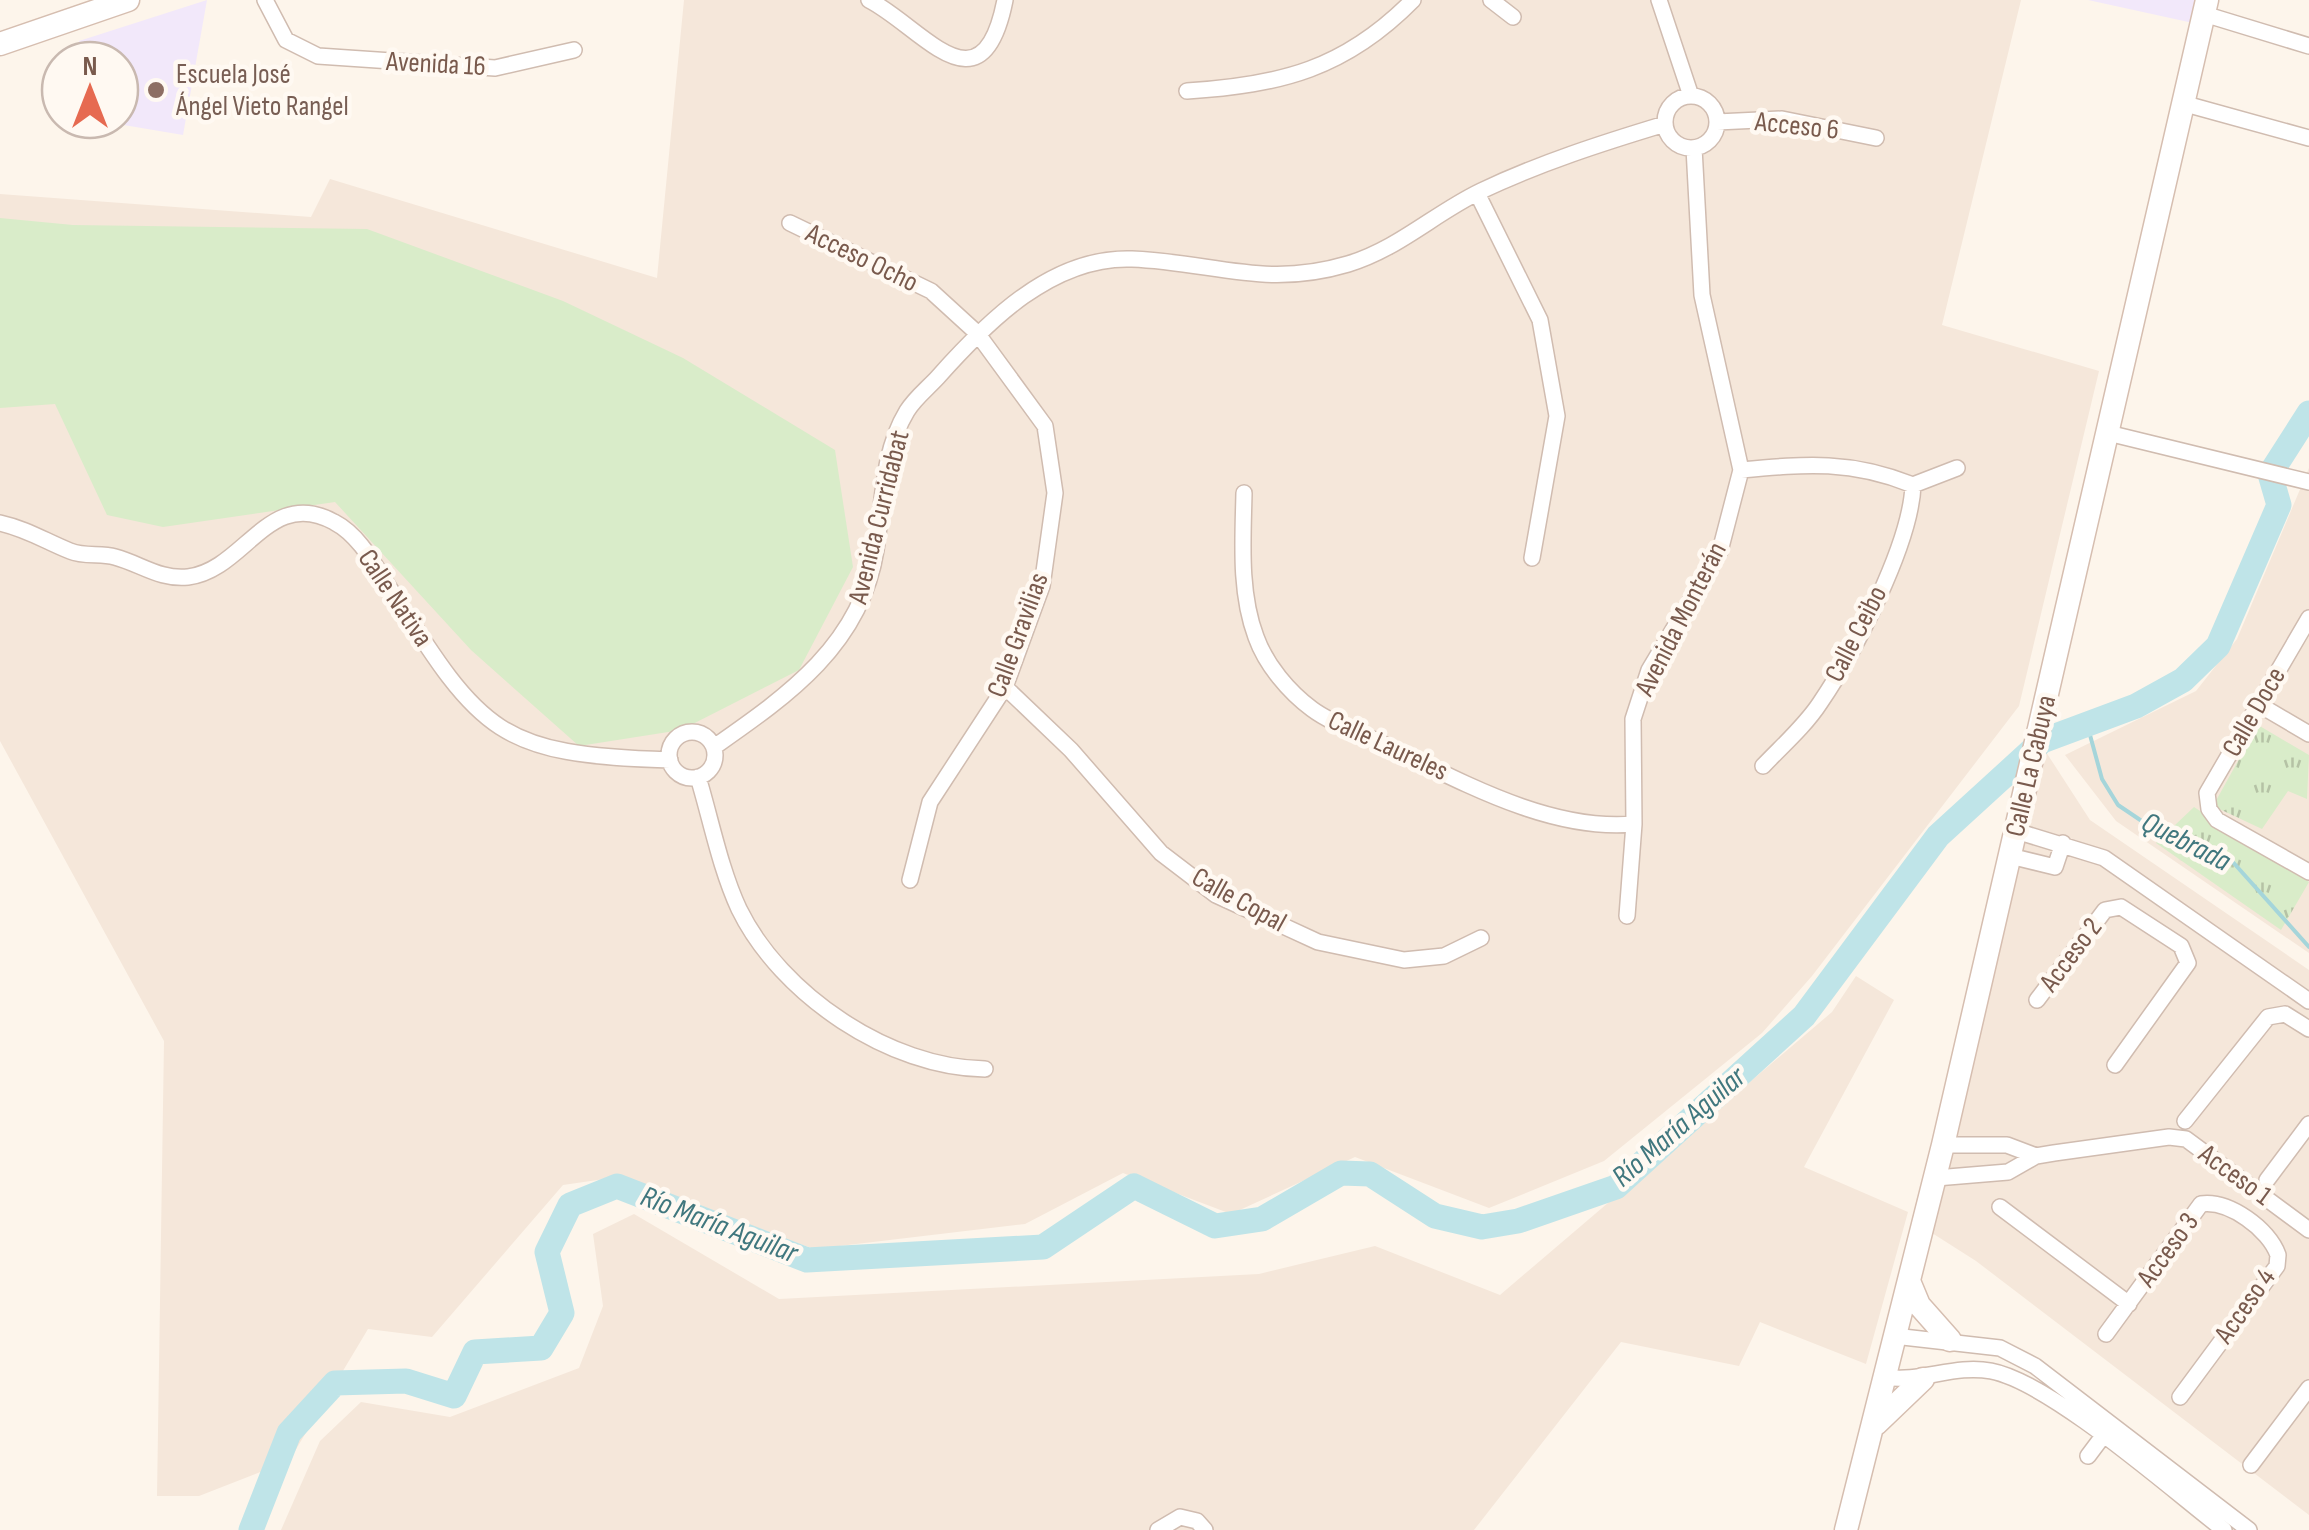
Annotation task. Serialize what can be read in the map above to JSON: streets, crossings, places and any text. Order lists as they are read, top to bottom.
{
  "streets": {
    "street": [
      "Avenida 16",
      "Acceso 6",
      "Acceso Ocho",
      "Avenida Curridabat",
      "Calle Nativa",
      "Avenida Monterán",
      "Calle Ceibo",
      "Calle Gravilias",
      "Calle Doce",
      "Calle Laureles",
      "Calle La Cabuya",
      "Calle Copal",
      "Acceso 2",
      "Acceso 1",
      "Acceso 3",
      "Acceso 4"
    ]
  },
  "crossings": [
    ["Acceso 6", "Avenida Curridabat"],
    ["Acceso 6", "Avenida Monterán"],
    ["Acceso Ocho", "Avenida Curridabat"],
    ["Acceso Ocho", "Calle Gravilias"],
    ["Avenida Curridabat", "Calle Nativa"],
    ["Avenida Curridabat", "Avenida Monterán"],
    ["Avenida Curridabat", "Calle Gravilias"],
    ["Avenida Monterán", "Calle Laureles"],
    ["Calle Gravilias", "Calle Copal"],
    ["Calle La Cabuya", "Acceso 1"],
    ["Acceso 3", "Acceso 4"]
  ],
  "water": ["Quebrada", "Río María Aguilar"],
  "places": ["Escuela José Ángel Vieto Rangel"],
  "north": "top"
}
